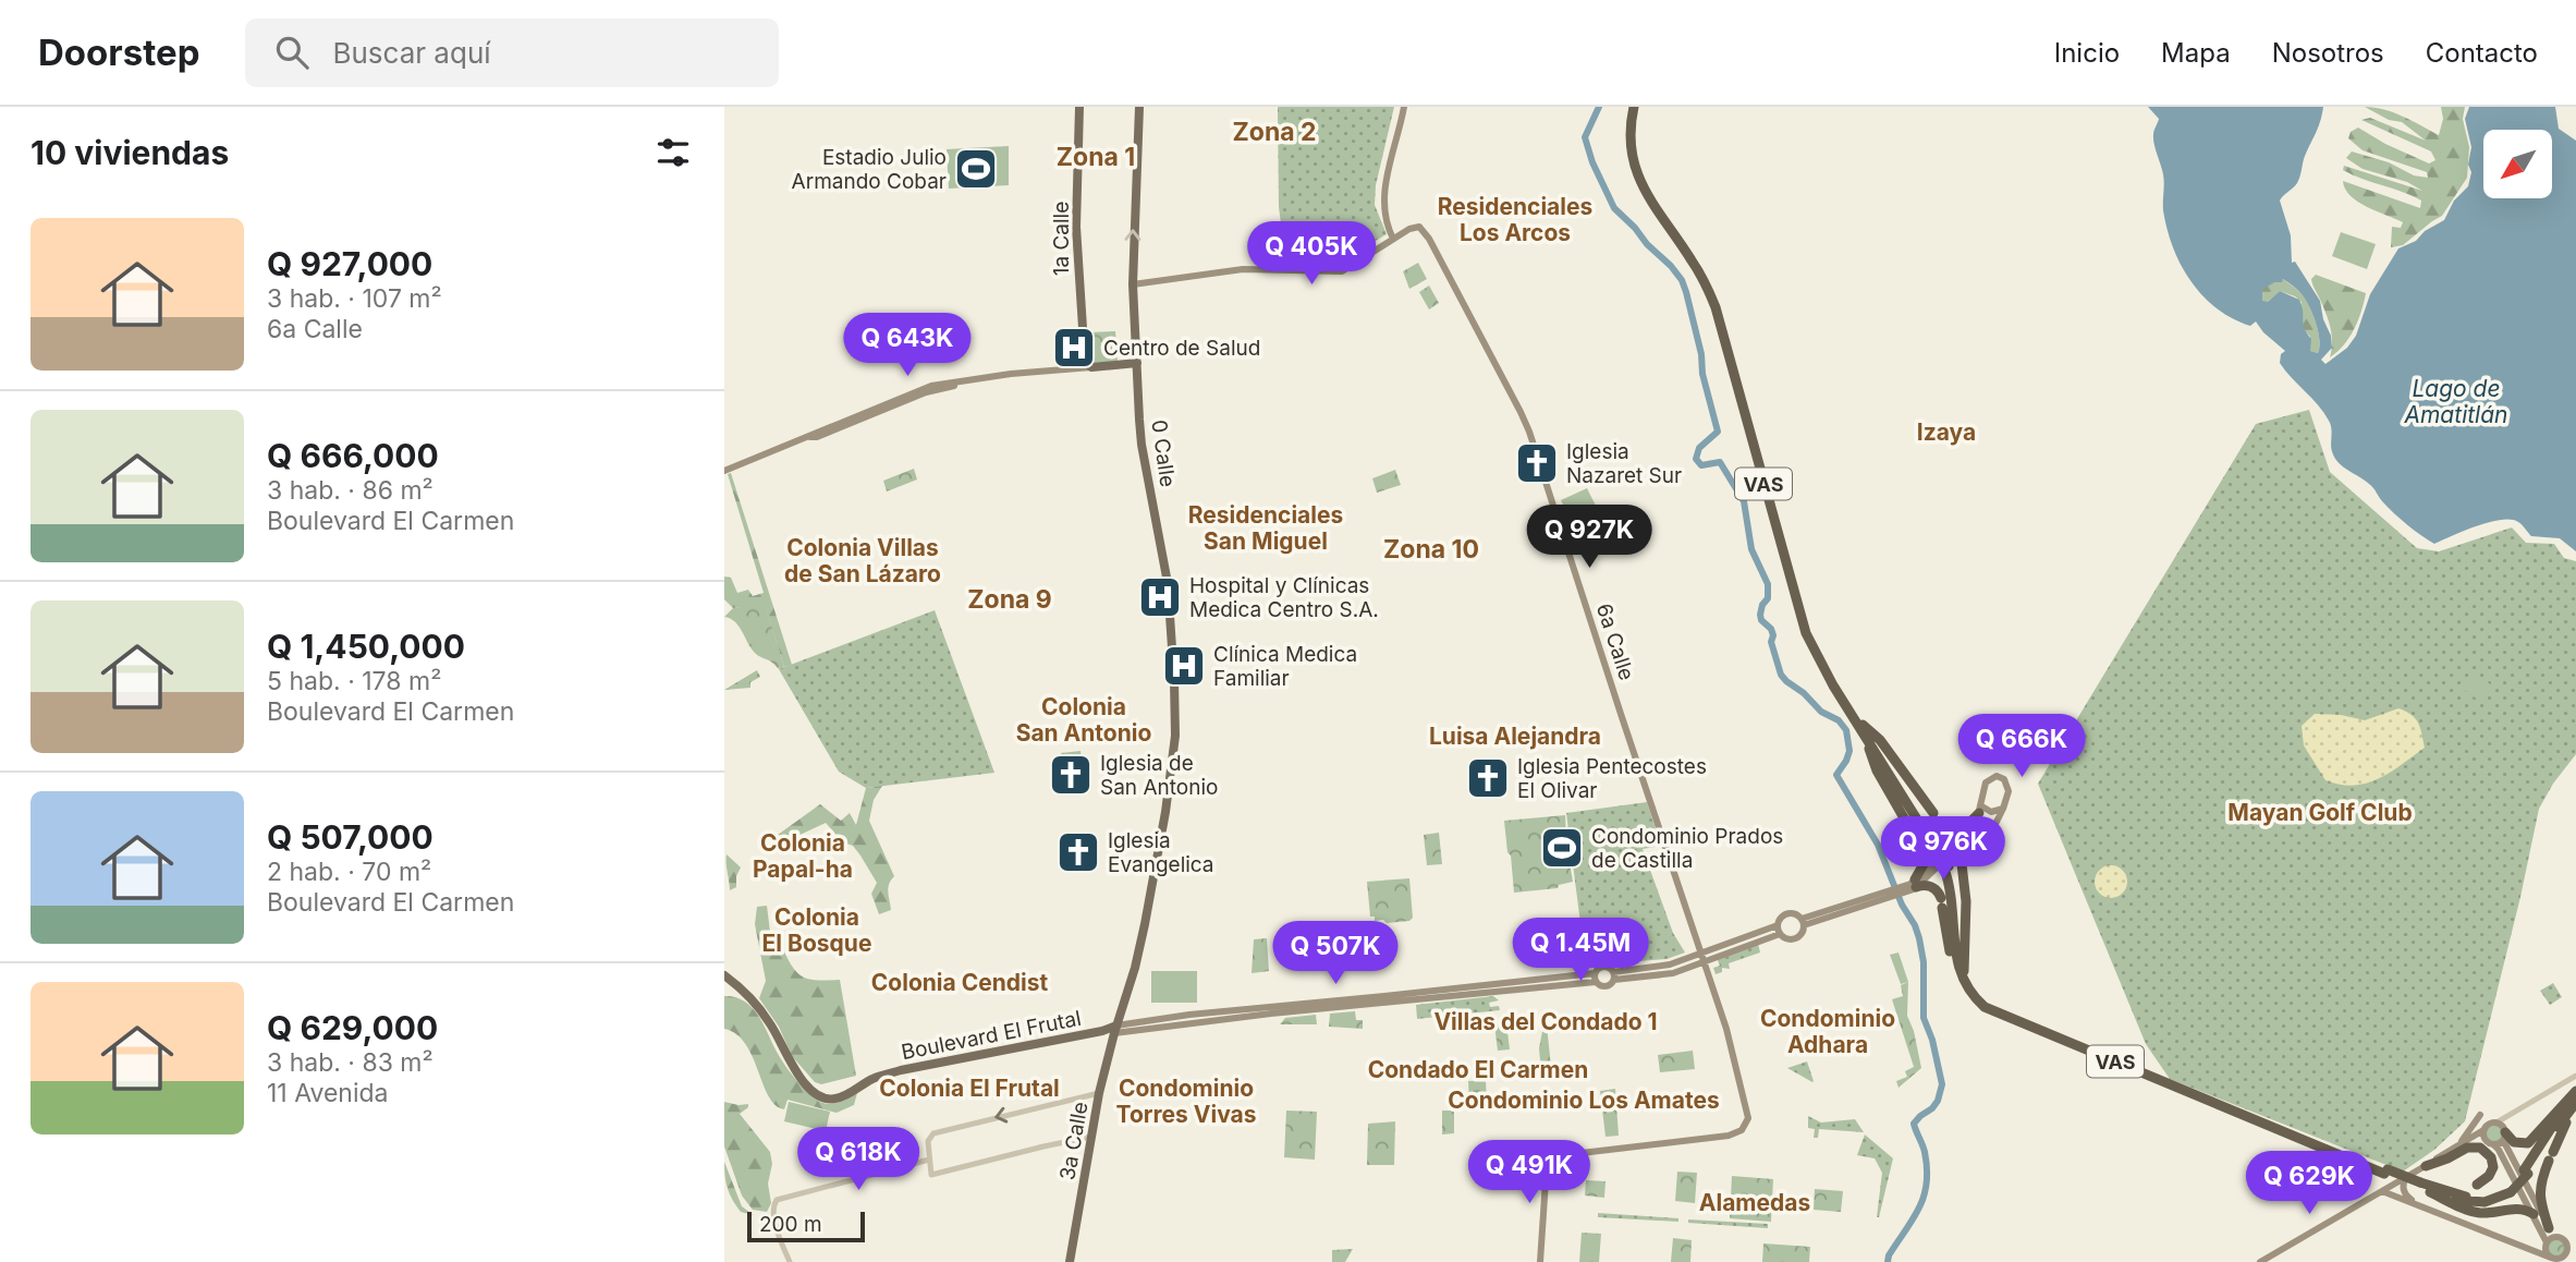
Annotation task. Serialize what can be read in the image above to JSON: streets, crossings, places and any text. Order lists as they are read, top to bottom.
{
  "streets": {
    "highway": ["VAS"],
    "main road": [
      "1a Calle",
      "0 Calle",
      "6a Calle",
      "Boulevard El Frutal",
      "3a Calle"
    ]
  },
  "crossings": [
    ["0 Calle", "Boulevard El Frutal"],
    ["0 Calle", "3a Calle"],
    ["Boulevard El Frutal", "3a Calle"]
  ],
  "districts": [
    "Zona 2",
    "Zona 1",
    "Residenciales Los Arcos",
    "Izaya",
    "Residenciales San Miguel",
    "Colonia Villas de San Lázaro",
    "Zona 10",
    "Zona 9",
    "Colonia San Antonio",
    "Luisa Alejandra",
    "Mayan Golf Club",
    "Colonia Papal-ha",
    "Colonia El Bosque",
    "Colonia Cendist",
    "Condominio Adhara",
    "Villas del Condado 1",
    "Condado El Carmen",
    "Colonia El Frutal",
    "Condominio Torres Vivas",
    "Condominio Los Amates",
    "Alamedas"
  ],
  "water": ["Lago de Amatitlán"],
  "places": {
    "sports": ["Estadio Julio Armando Cobar", "Condominio Prados de Castilla"],
    "hospital": ["Centro de Salud", "Hospital y Clínicas Medica Centro S.A.", "Clínica Medica Familiar"],
    "church": [
      "Iglesia Nazaret Sur",
      "Iglesia de San Antonio",
      "Iglesia Pentecostes El Olivar",
      "Iglesia Evangelica"
    ]
  },
  "scale_bar": "200 m",
  "north": "bottom left",
  "page": {
    "header": "Doorstep",
    "search": "Buscar aquí",
    "nav": [
      "Inicio",
      "Mapa",
      "Nosotros",
      "Contacto"
    ],
    "heading": "10 viviendas",
    "list": [
      {
        "name": "Q 927,000",
        "note": "3 hab. · 107 m² · 6a Calle"
      },
      {
        "name": "Q 666,000",
        "note": "3 hab. · 86 m² · Boulevard El Carmen"
      },
      {
        "name": "Q 1,450,000",
        "note": "5 hab. · 178 m² · Boulevard El Carmen"
      },
      {
        "name": "Q 507,000",
        "note": "2 hab. · 70 m² · Boulevard El Carmen"
      },
      {
        "name": "Q 629,000",
        "note": "3 hab. · 83 m² · 11 Avenida"
      }
    ],
    "price": [
      "Q 405K",
      "Q 643K",
      "Q 927K",
      "Q 666K",
      "Q 976K",
      "Q 1.45M",
      "Q 507K",
      "Q 618K",
      "Q 491K",
      "Q 629K"
    ],
    "scale": "200 m"
  }
}
